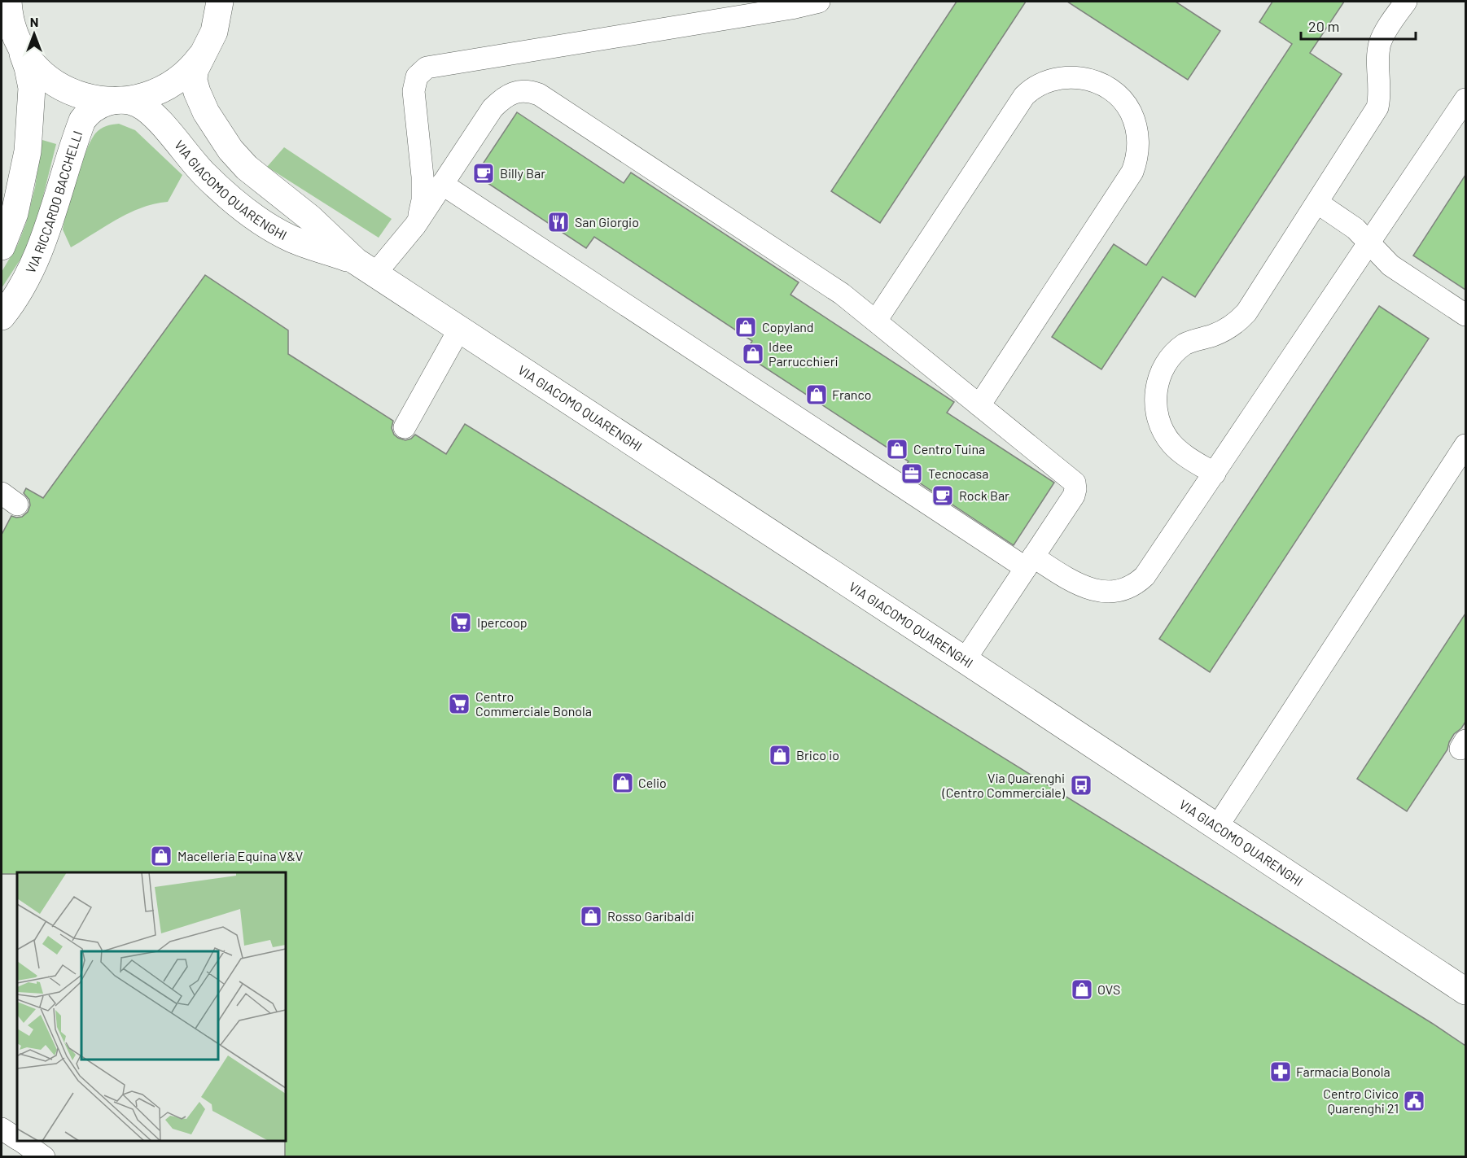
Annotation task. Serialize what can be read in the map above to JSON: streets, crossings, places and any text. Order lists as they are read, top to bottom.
{
  "streets": {
    "street": ["VIA GIACOMO QUARENGHI", "VIA RICCARDO BACCHELLI"]
  },
  "crossings": [
    ["VIA GIACOMO QUARENGHI", "VIA RICCARDO BACCHELLI"]
  ],
  "places": {
    "cafe": ["Billy Bar", "Rock Bar"],
    "restaurant": ["San Giorgio"],
    "shop": [
      "Copyland",
      "Idee Parrucchieri",
      "Franco",
      "Centro Tuina",
      "Brico io",
      "Celio",
      "Macelleria Equina V&V",
      "Rosso Garibaldi",
      "OVS"
    ],
    "office": ["Tecnocasa"],
    "supermarket": ["Ipercoop", "Centro Commerciale Bonola"],
    "bus stop": ["Via Quarenghi (Centro Commerciale)"],
    "pharmacy": ["Farmacia Bonola"],
    "public building": ["Centro Civico Quarenghi 21"]
  },
  "scale_bar": "20 m",
  "north": "top"
}
